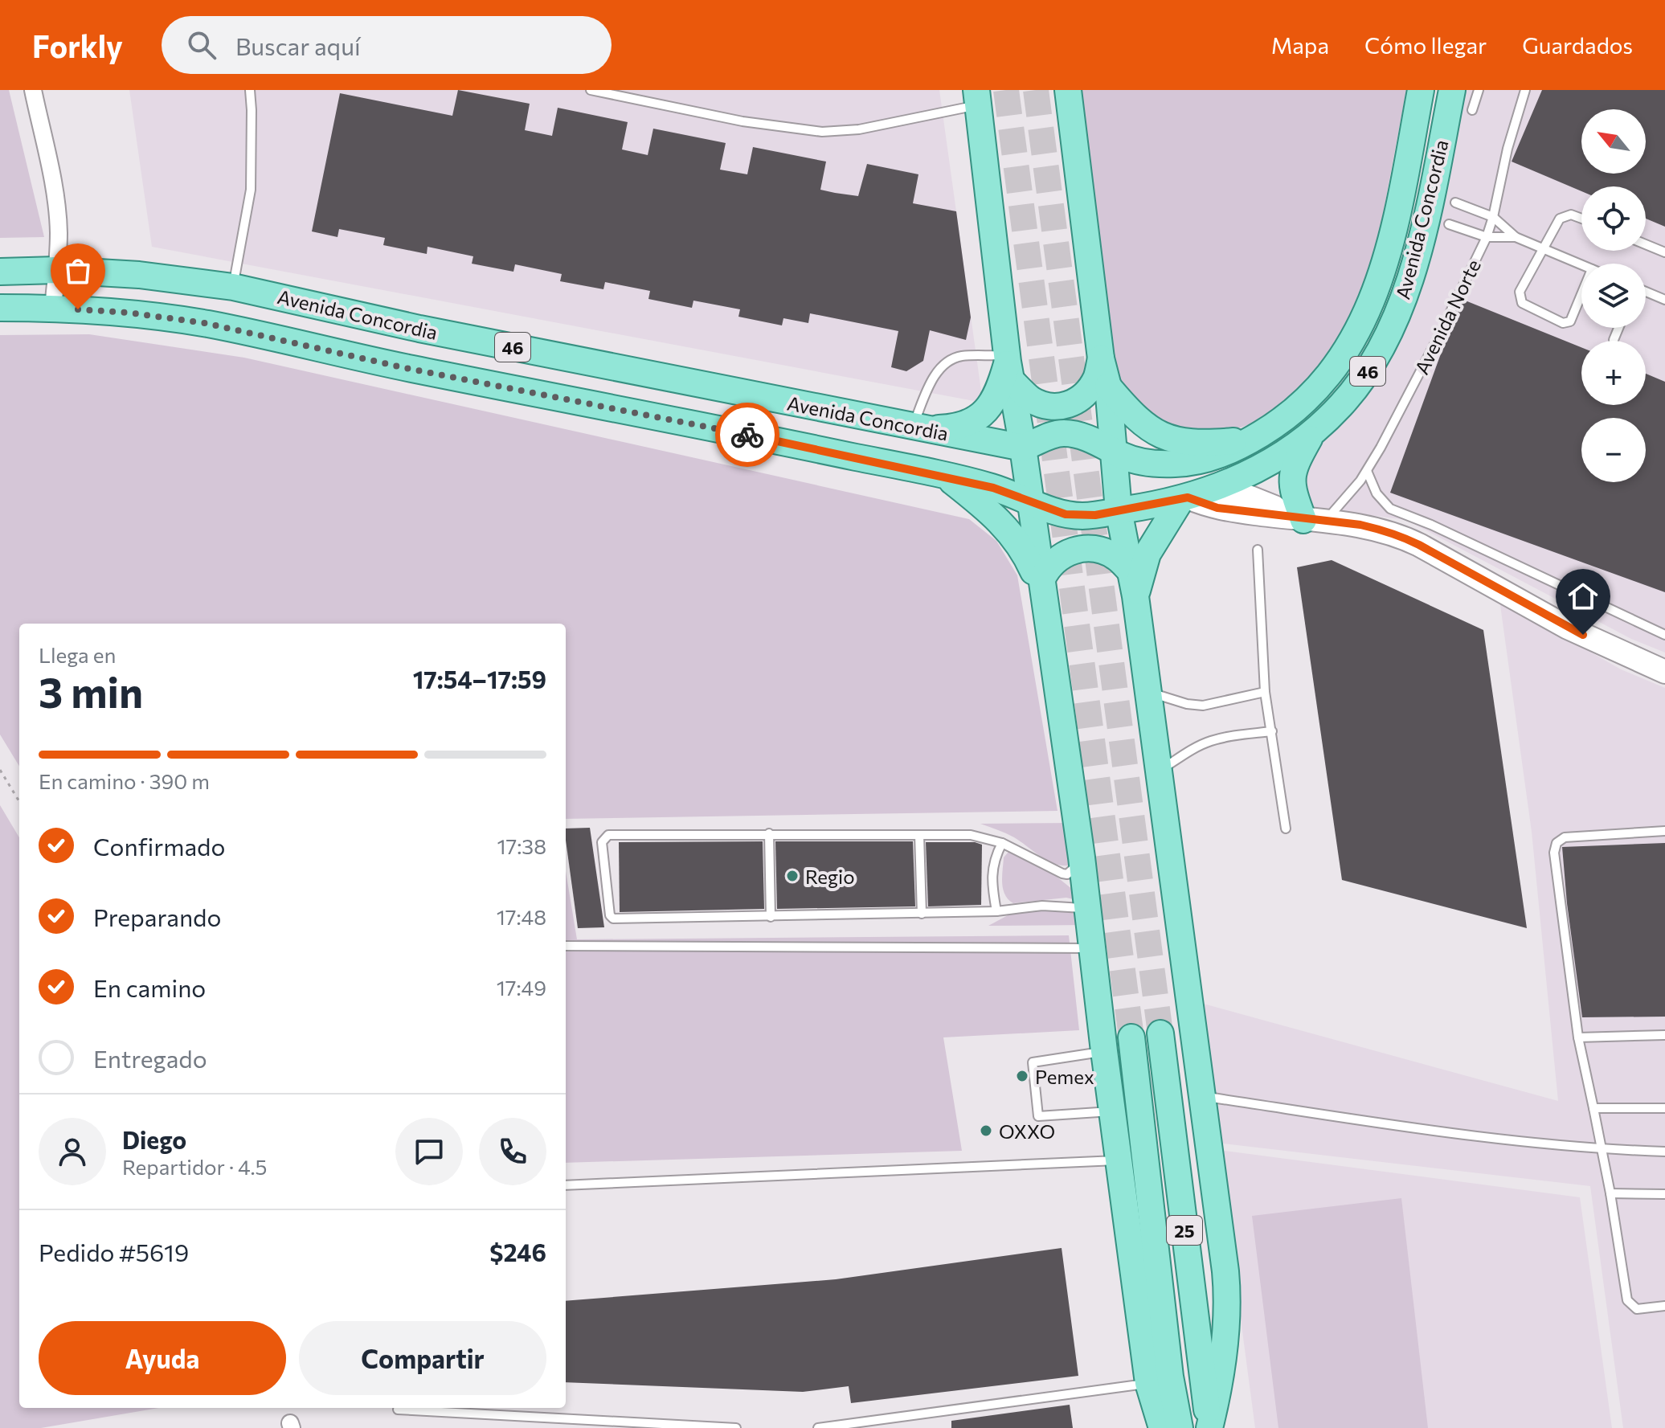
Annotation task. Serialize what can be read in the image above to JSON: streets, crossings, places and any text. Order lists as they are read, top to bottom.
{
  "streets": {
    "main road": ["Avenida Concordia", "46", "25"],
    "lane": ["Avenida Norte"]
  },
  "places": ["Regio", "Pemex", "OXXO"],
  "north": "top left",
  "page": {
    "header": "Forkly",
    "search": "Buscar aquí",
    "nav": ["Mapa", "Cómo llegar", "Guardados"],
    "map_buttons": ["+", "−"],
    "heading": ["3 min", "Llega en", "17:54–17:59"],
    "panel": [
      "Diego",
      "Repartidor · 4.5",
      "Pedido #5619",
      "$246"
    ],
    "bar": "En camino · 390 m",
    "list": [
      ["Confirmado", "17:38"],
      ["Preparando", "17:48"],
      ["En camino", "17:49"],
      "Entregado"
    ],
    "buttons": ["Ayuda", "Compartir"]
  }
}
